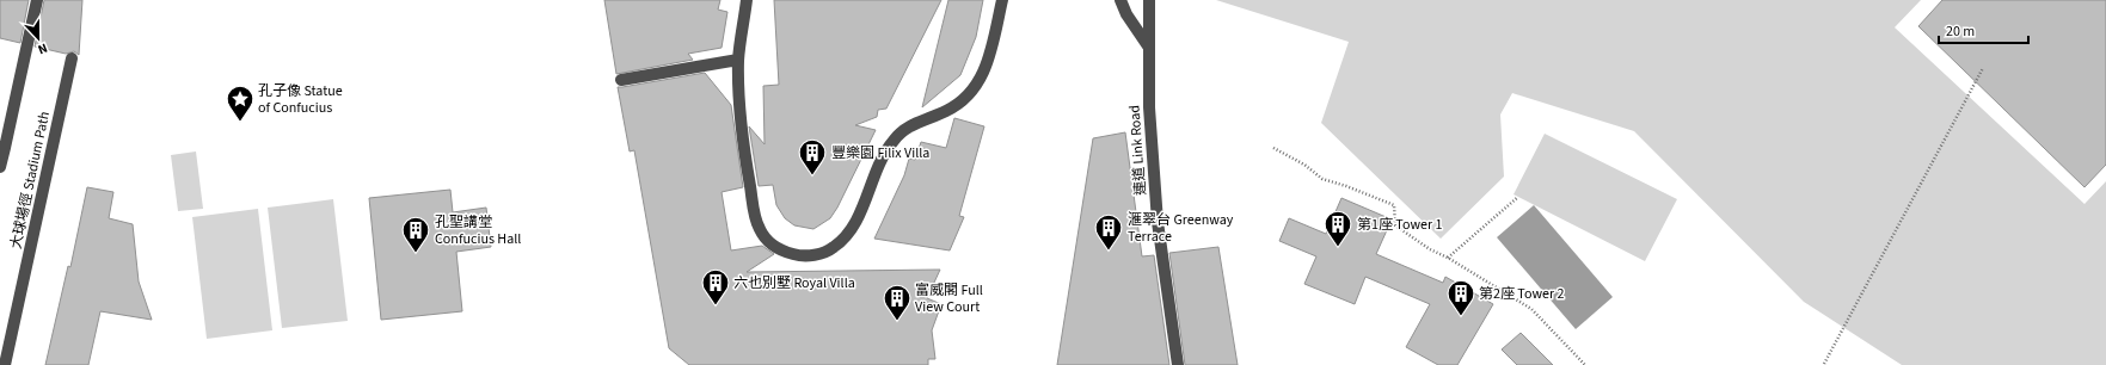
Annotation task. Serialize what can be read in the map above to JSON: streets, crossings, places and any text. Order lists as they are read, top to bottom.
{
  "streets": {
    "street": ["連道 Link Road", "大球場徑 Stadium Path"]
  },
  "places": {
    "place": ["孔子像 Statue of Confucius"],
    "building": [
      "豐樂園 Filix Villa",
      "第1座 Tower 1",
      "滙翠台 Greenway Terrace",
      "孔聖講堂 Confucius Hall",
      "六也別墅 Royal Villa",
      "第2座 Tower 2",
      "富威閣 Full View Court"
    ]
  },
  "scale_bar": "20 m",
  "north": "bottom"
}
